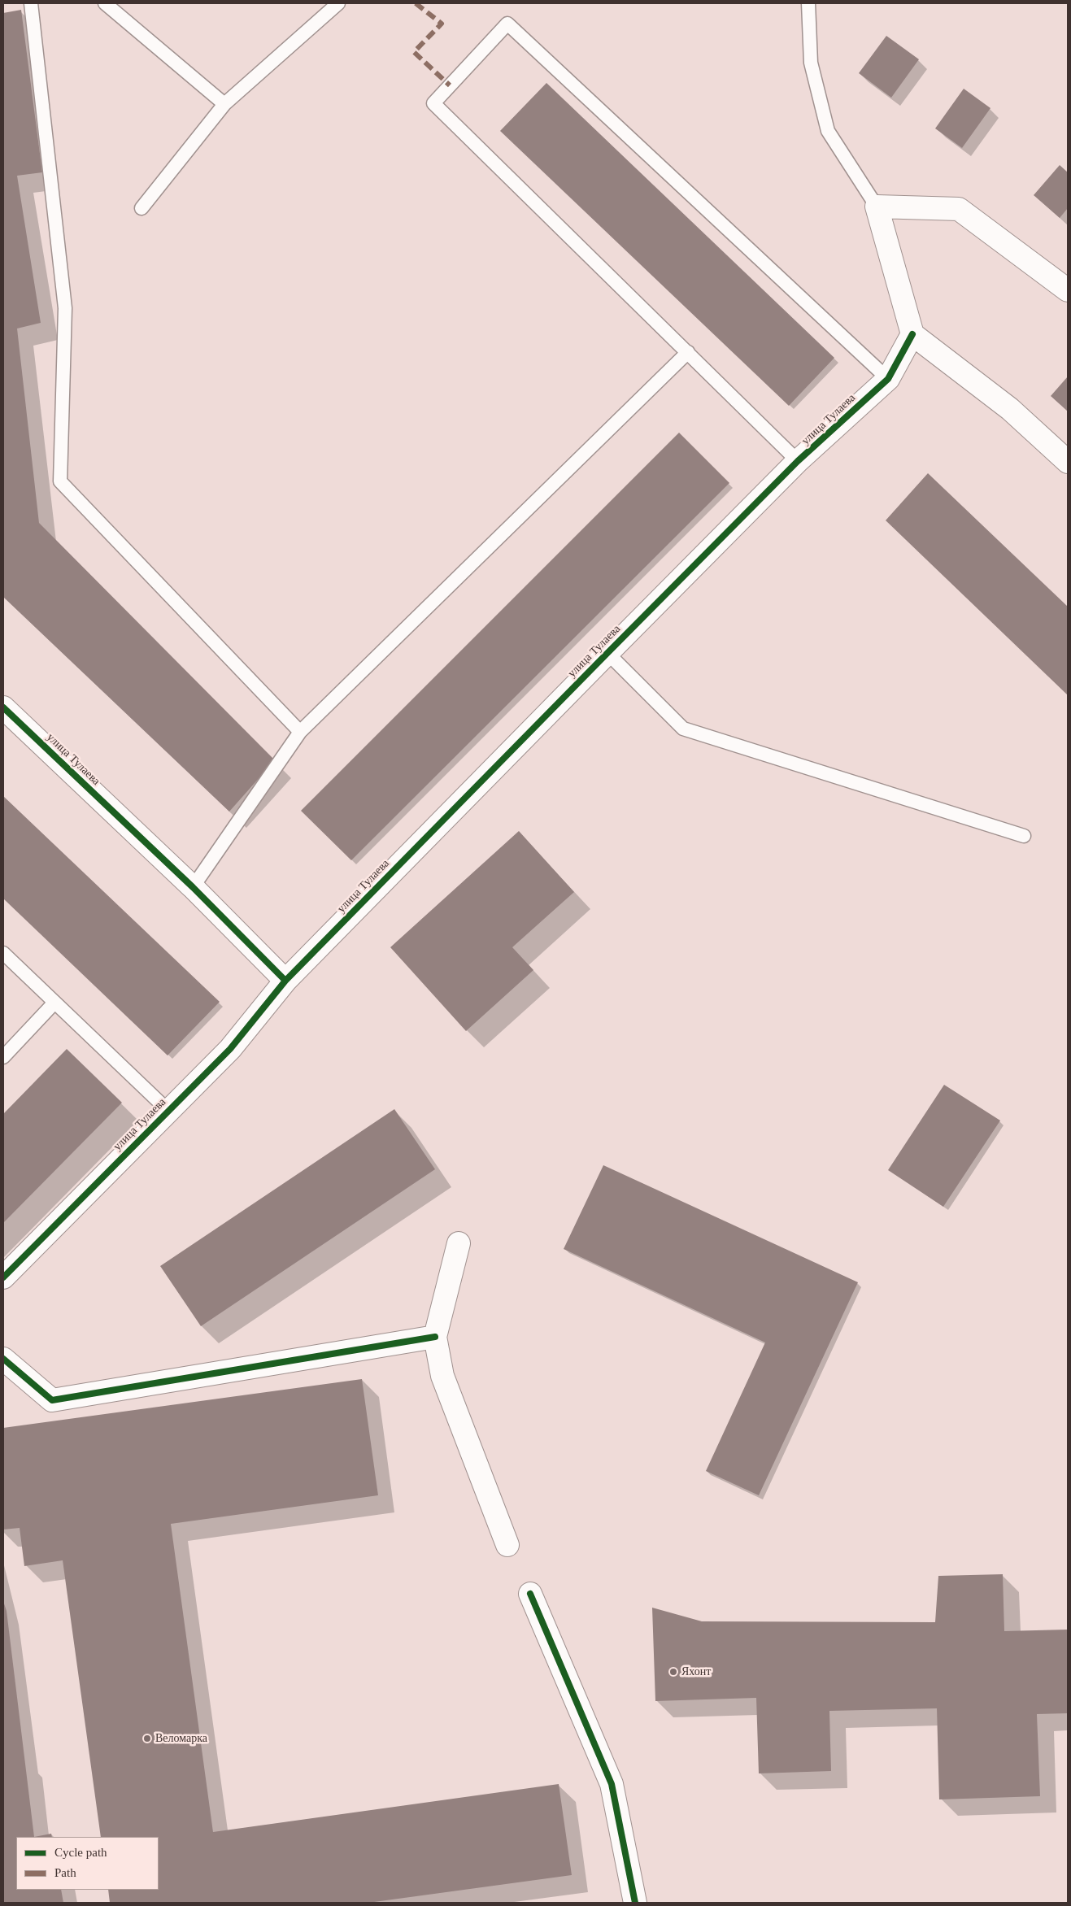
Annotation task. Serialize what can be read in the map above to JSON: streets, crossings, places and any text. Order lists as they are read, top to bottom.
{
  "streets": {
    "street": ["улица Тулаева"]
  },
  "places": ["Яхонт", "Веломарка"],
  "legend": ["Cycle path", "Path"]
}
